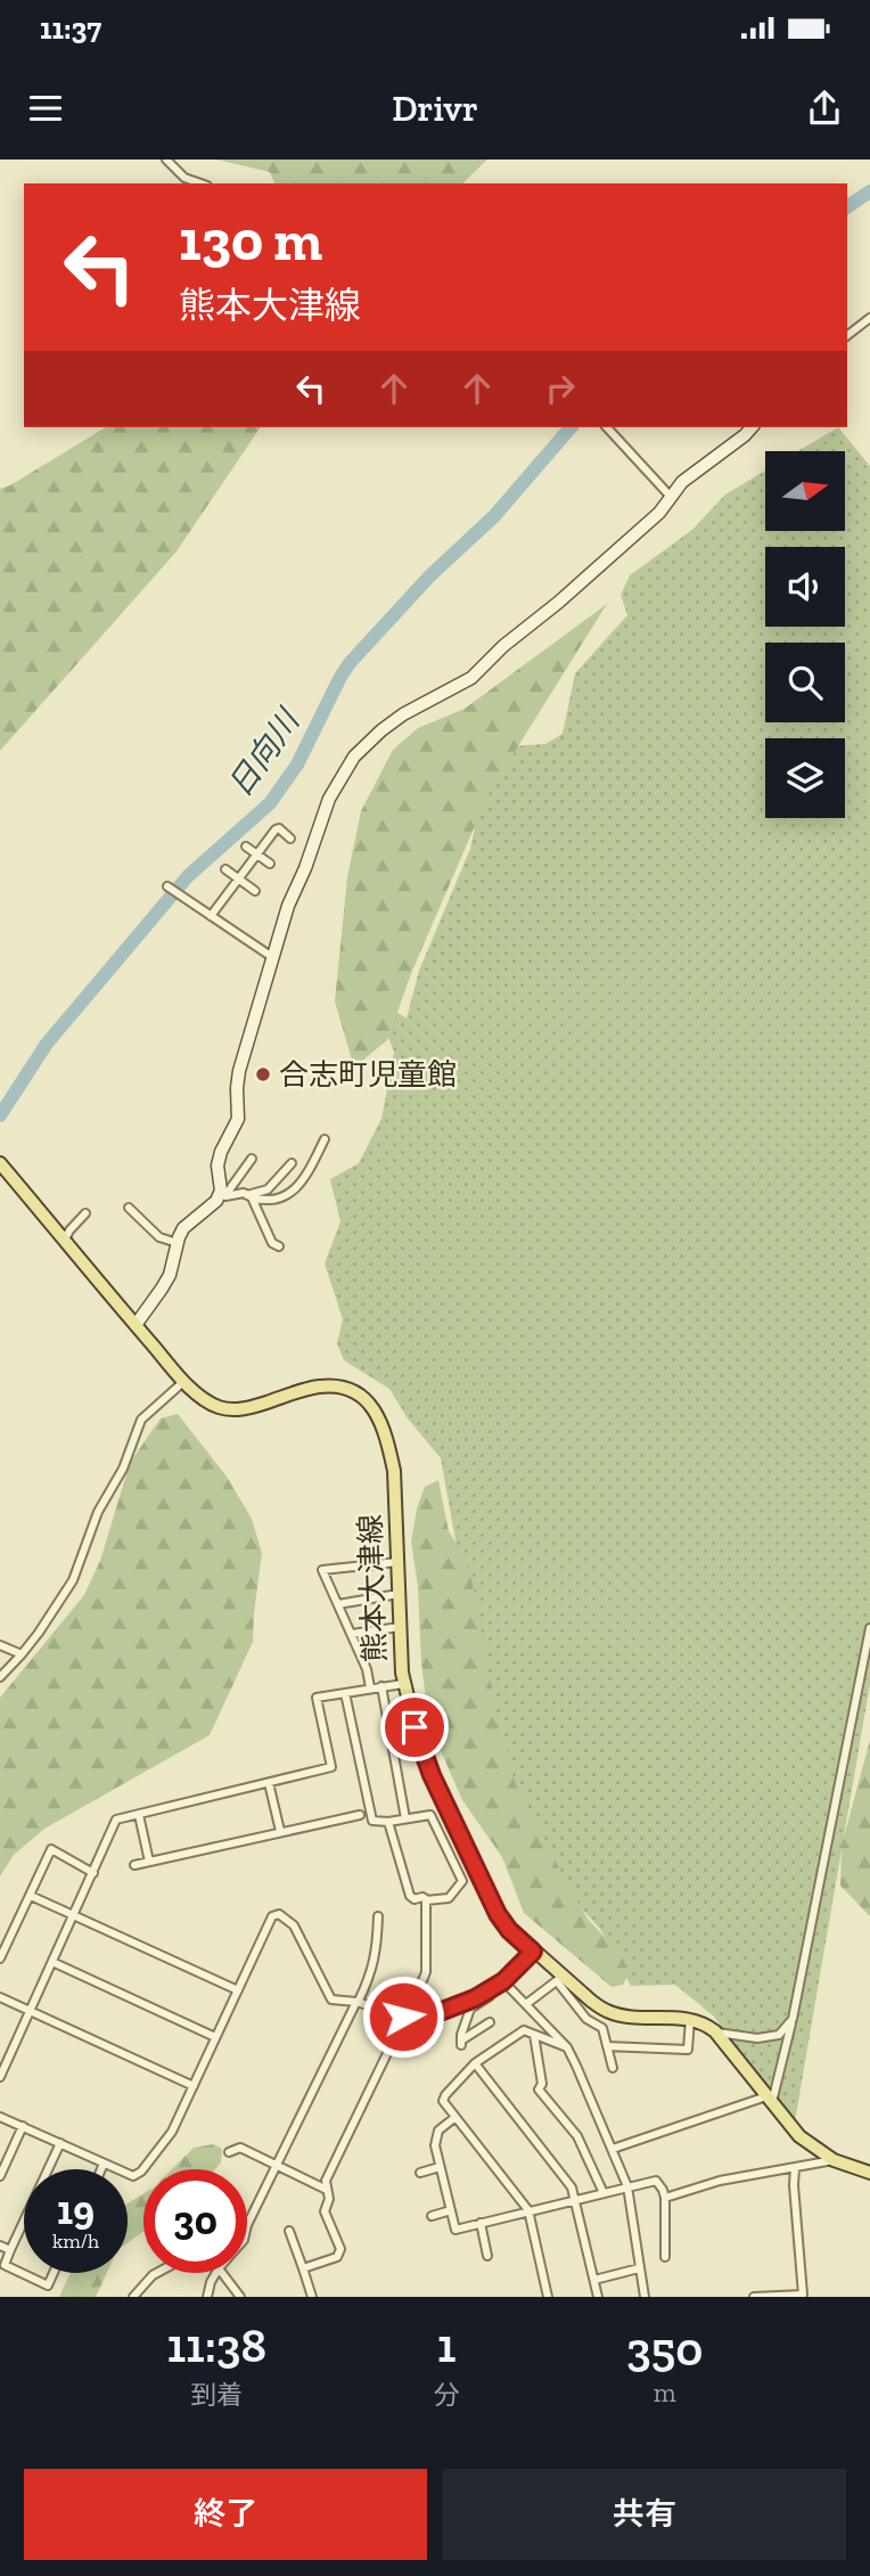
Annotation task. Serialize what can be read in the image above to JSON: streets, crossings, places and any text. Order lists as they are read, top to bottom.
{
  "streets": {
    "main road": ["熊本大津線"]
  },
  "water": ["日向川"],
  "places": ["合志町児童館"],
  "north": "right",
  "page": {
    "status": "11:37",
    "header": "Drivr",
    "turn": ["130 m", "熊本大津線"],
    "speed": "19 km/h",
    "limit": "30",
    "eta": [
      "11:38",
      "到着",
      "1",
      "分",
      "350",
      "m"
    ],
    "buttons": ["終了", "共有"]
  }
}
